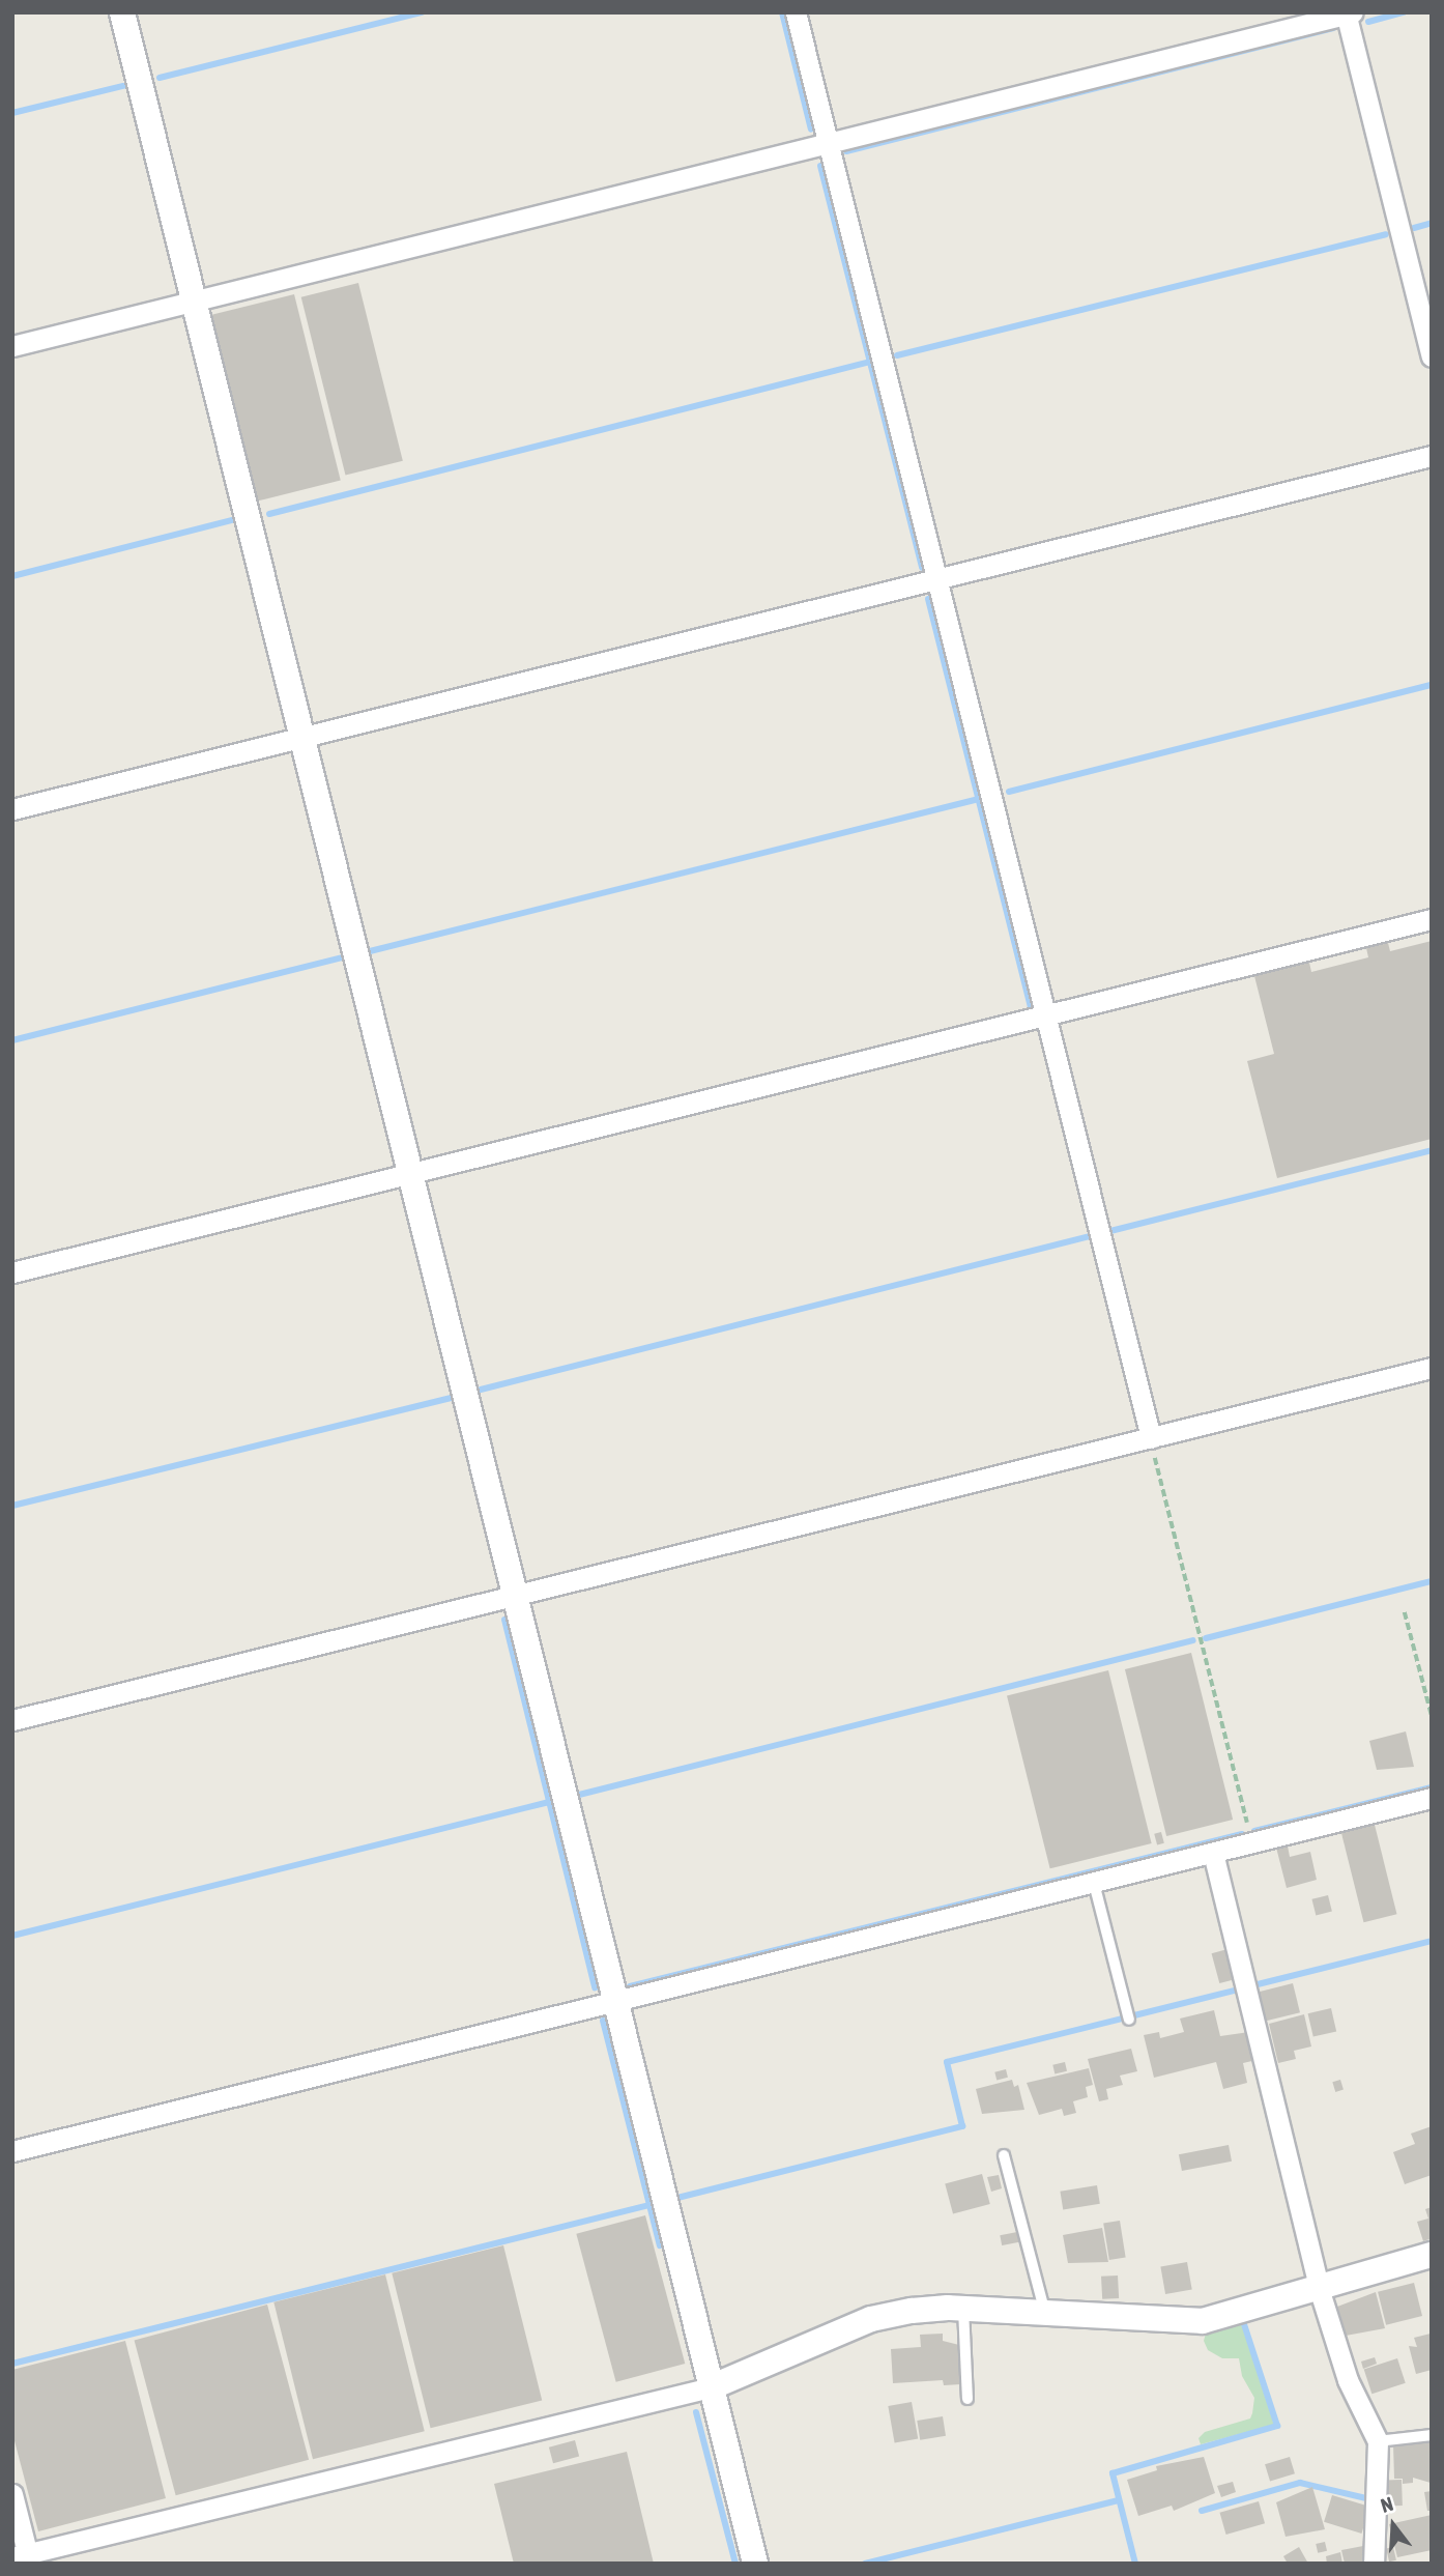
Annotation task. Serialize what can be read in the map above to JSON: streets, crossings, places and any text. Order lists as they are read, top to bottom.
{
  "north": "top"
}
